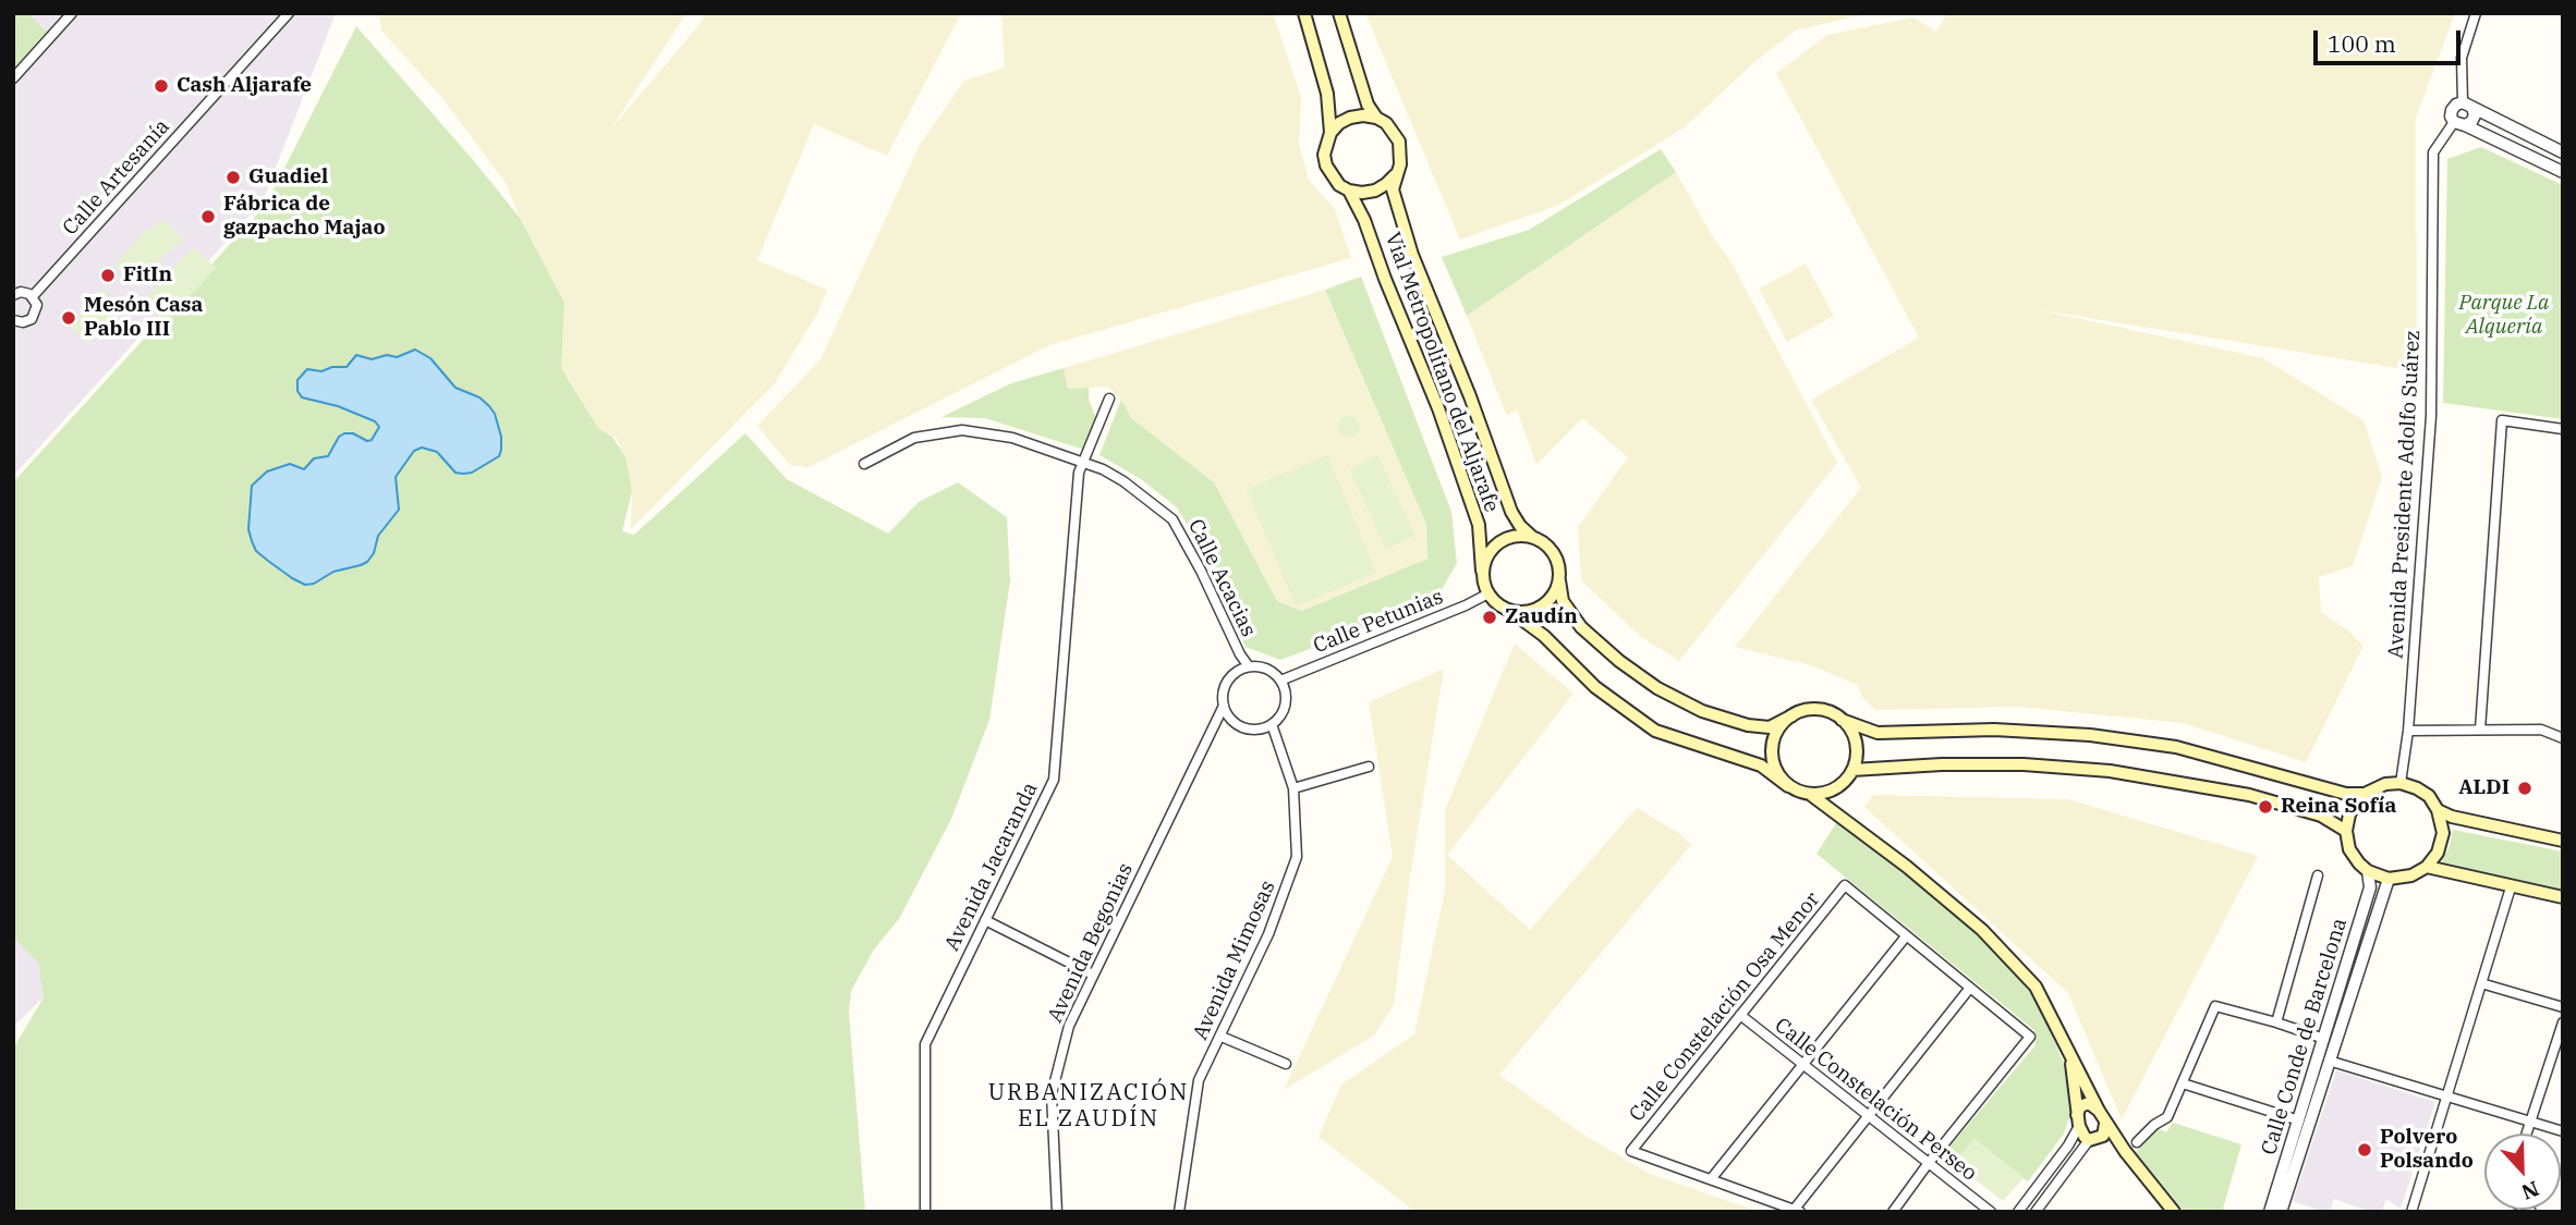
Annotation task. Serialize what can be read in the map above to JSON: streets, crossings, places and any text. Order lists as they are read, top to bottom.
{
  "streets": {
    "main road": ["Vial Metropolitano del Aljarafe"],
    "street": [
      "Calle Artesanía",
      "Avenida Presidente Adolfo Suárez",
      "Calle Acacias",
      "Calle Petunias",
      "Avenida Jacaranda",
      "Avenida Begonias",
      "Avenida Mimosas",
      "Calle Constelación Osa Menor",
      "Calle Conde de Barcelona",
      "Calle Constelación Perseo"
    ]
  },
  "crossings": [
    ["Vial Metropolitano del Aljarafe", "Avenida Presidente Adolfo Suárez"],
    ["Vial Metropolitano del Aljarafe", "Calle Petunias"],
    ["Vial Metropolitano del Aljarafe", "Calle Conde de Barcelona"],
    ["Avenida Presidente Adolfo Suárez", "Calle Conde de Barcelona"],
    ["Calle Acacias", "Calle Petunias"],
    ["Calle Acacias", "Avenida Jacaranda"],
    ["Calle Acacias", "Avenida Begonias"],
    ["Calle Acacias", "Avenida Mimosas"],
    ["Calle Petunias", "Avenida Begonias"],
    ["Calle Petunias", "Avenida Mimosas"],
    ["Avenida Begonias", "Avenida Mimosas"],
    ["Calle Constelación Osa Menor", "Calle Constelación Perseo"]
  ],
  "districts": ["URBANIZACIÓN EL ZAUDÍN"],
  "parks": ["Parque La Alquería"],
  "places": [
    "Cash Aljarafe",
    "Guadiel",
    "Fábrica de gazpacho Majao",
    "FitIn",
    "Mesón Casa Pablo III",
    "Zaudín",
    "ALDI",
    "Reina Sofía",
    "Polvero Polsando"
  ],
  "scale_bar": "100 m",
  "north": "bottom"
}
